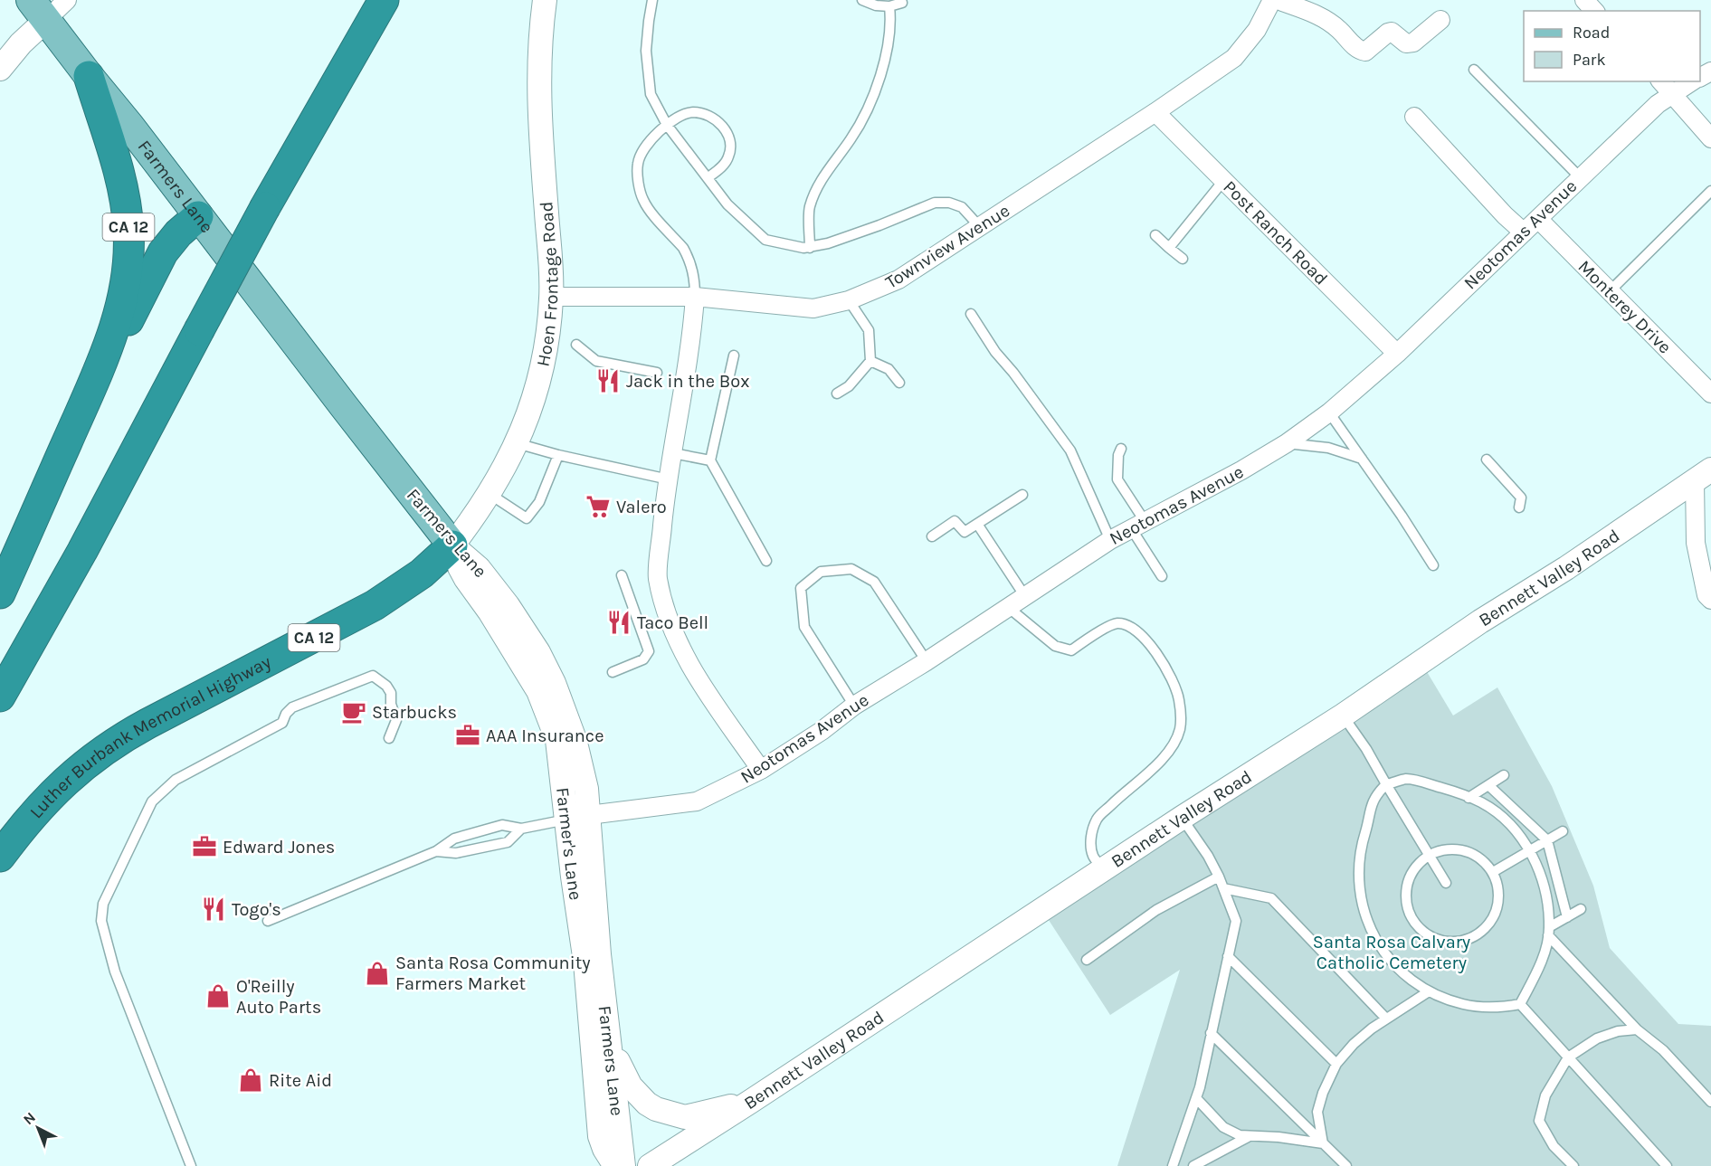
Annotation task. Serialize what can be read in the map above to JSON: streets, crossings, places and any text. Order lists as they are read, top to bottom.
{
  "streets": {
    "highway": ["CA 12", "Luther Burbank Memorial Highway"],
    "main road": ["Farmers Lane"],
    "street": [
      "Post Ranch Road",
      "Neotomas Avenue",
      "Townview Avenue",
      "Hoen Frontage Road",
      "Monterey Drive",
      "Bennett Valley Road",
      "Farmer's Lane"
    ]
  },
  "crossings": [
    ["Farmers Lane", "CA 12"],
    ["Farmers Lane", "Neotomas Avenue"],
    ["Farmers Lane", "Hoen Frontage Road"],
    ["Farmers Lane", "Luther Burbank Memorial Highway"],
    ["Farmers Lane", "Farmer's Lane"],
    ["Post Ranch Road", "Neotomas Avenue"],
    ["Post Ranch Road", "Townview Avenue"],
    ["Neotomas Avenue", "Monterey Drive"],
    ["Neotomas Avenue", "Farmer's Lane"],
    ["Townview Avenue", "Hoen Frontage Road"],
    ["Hoen Frontage Road", "Luther Burbank Memorial Highway"]
  ],
  "parks": ["Santa Rosa Calvary Catholic Cemetery"],
  "places": {
    "restaurant": ["Jack in the Box", "Taco Bell", "Togo's"],
    "supermarket": ["Valero"],
    "cafe": ["Starbucks"],
    "office": ["AAA Insurance", "Edward Jones"],
    "shop": ["Santa Rosa Community Farmers Market", "O'Reilly Auto Parts", "Rite Aid"]
  },
  "legend": ["Road", "Park"],
  "north": "top left"
}
